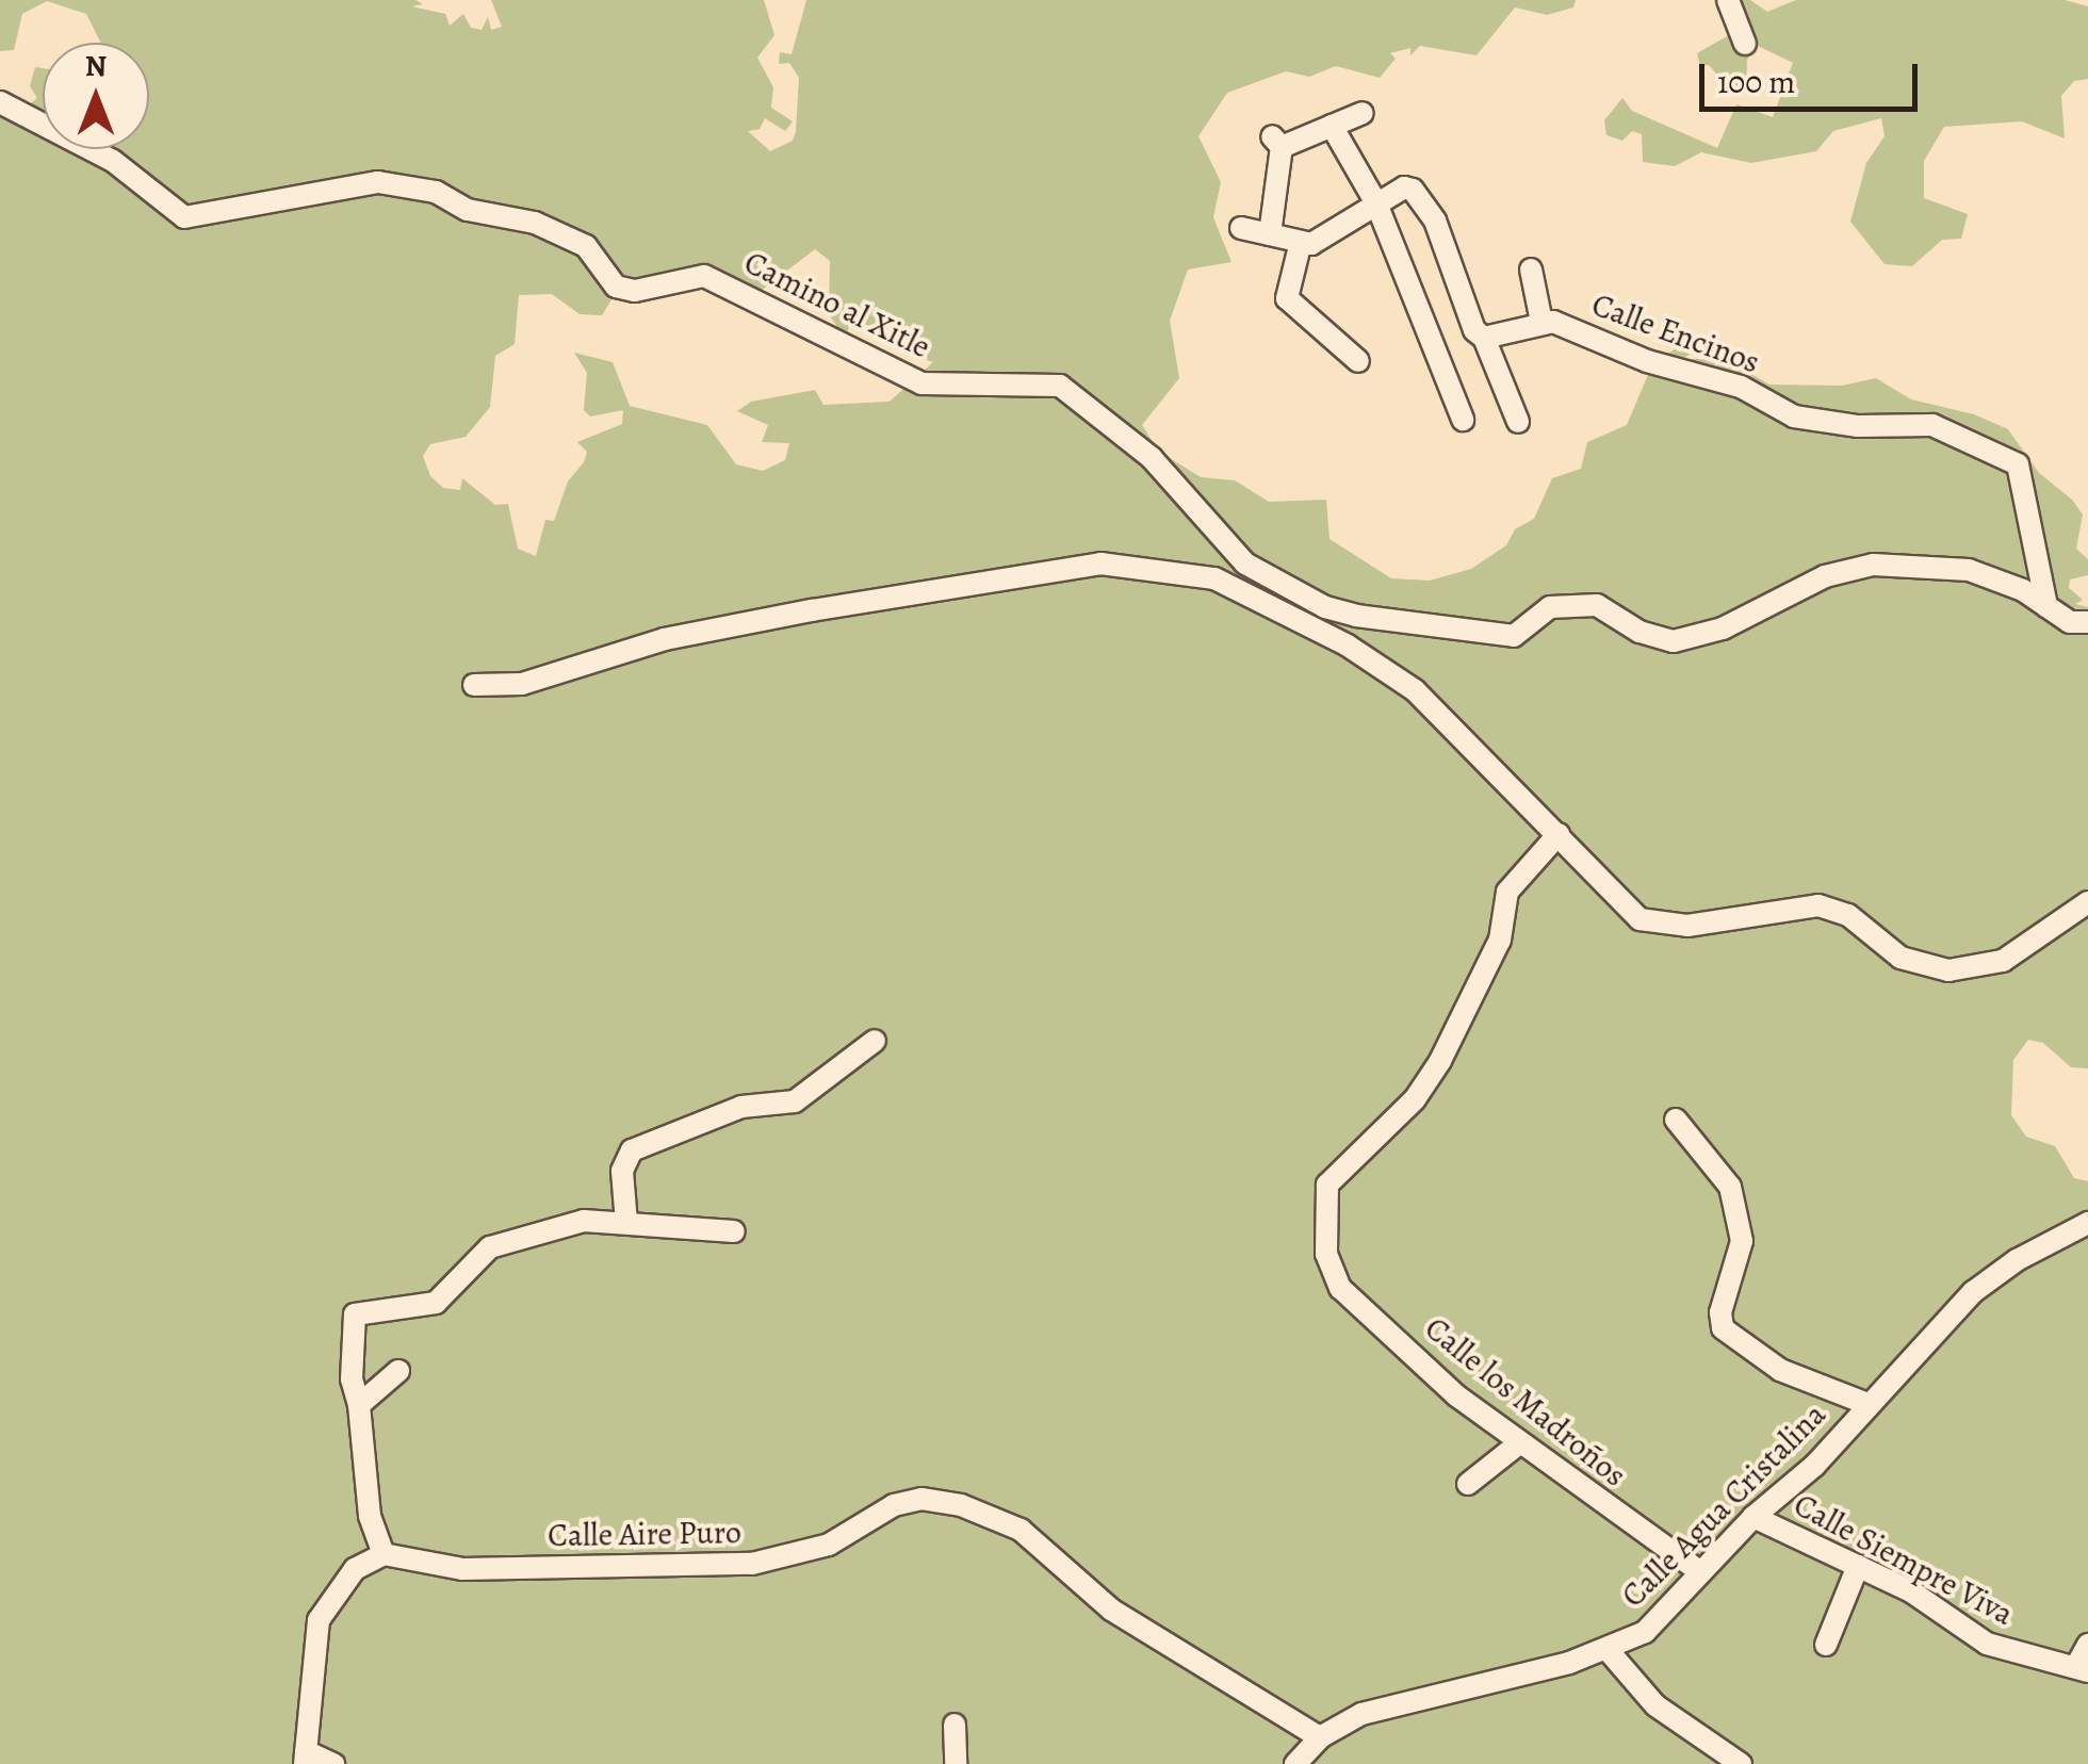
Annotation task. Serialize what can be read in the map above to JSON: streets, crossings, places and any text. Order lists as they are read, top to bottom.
{
  "streets": {
    "street": [
      "Camino al Xitle",
      "Calle Encinos",
      "Calle los Madroños",
      "Calle Agua Cristalina",
      "Calle Aire Puro",
      "Calle Siempre Viva"
    ]
  },
  "crossings": [
    ["Camino al Xitle", "Calle Encinos"],
    ["Calle los Madroños", "Calle Agua Cristalina"],
    ["Calle Agua Cristalina", "Calle Aire Puro"],
    ["Calle Agua Cristalina", "Calle Siempre Viva"]
  ],
  "scale_bar": "100 m",
  "north": "top"
}
